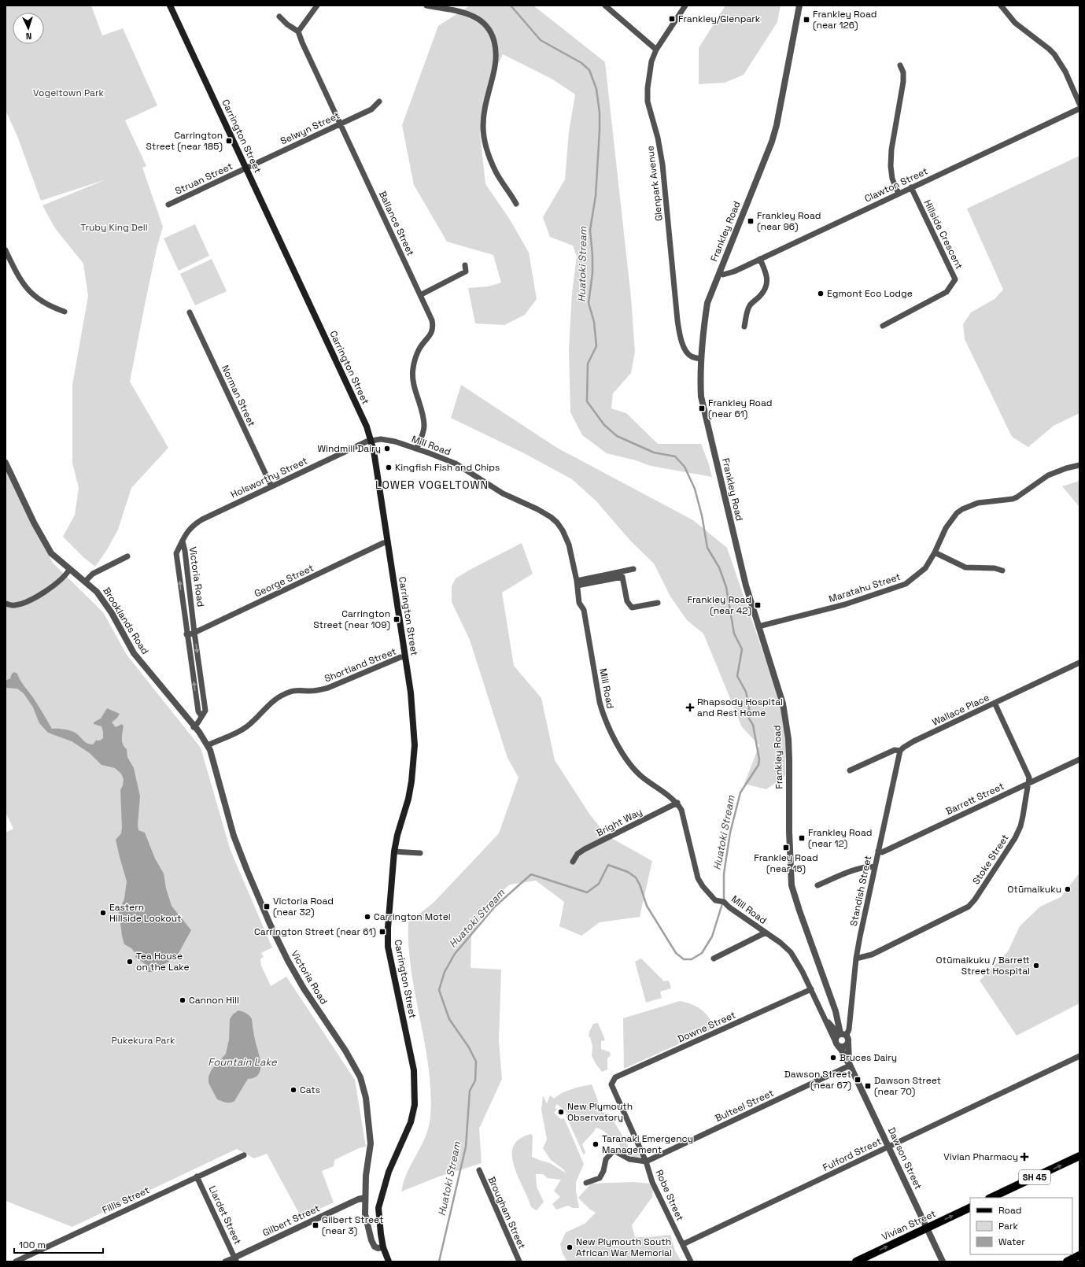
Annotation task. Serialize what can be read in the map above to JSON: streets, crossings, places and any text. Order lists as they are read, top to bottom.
{
  "streets": {
    "main road": ["Carrington Street", "SH 45", "Vivian Street"],
    "street": [
      "Selwyn Street",
      "Struan Street",
      "Glenpark Avenue",
      "Clawton Street",
      "Ballance Street",
      "Frankley Road",
      "Hillside Crescent",
      "Norman Street",
      "Mill Road",
      "Holsworthy Street",
      "Victoria Road",
      "George Street",
      "Maratahu Street",
      "Brooklands Road",
      "Shortland Street",
      "Wallace Place",
      "Barrett Street",
      "Bright Way",
      "Stoke Street",
      "Standish Street",
      "Downe Street",
      "Bulteel Street",
      "Fulford Street",
      "Dawson Street",
      "Robe Street",
      "Fillis Street",
      "Brougham Street",
      "Liardet Street",
      "Gilbert Street"
    ]
  },
  "crossings": [
    ["Selwyn Street", "Carrington Street"],
    ["Selwyn Street", "Struan Street"],
    ["Selwyn Street", "Ballance Street"],
    ["Carrington Street", "Struan Street"],
    ["Carrington Street", "Mill Road"],
    ["Carrington Street", "Holsworthy Street"],
    ["Carrington Street", "Victoria Road"],
    ["Carrington Street", "George Street"],
    ["Carrington Street", "Shortland Street"],
    ["Glenpark Avenue", "Frankley Road"],
    ["Clawton Street", "Frankley Road"],
    ["Clawton Street", "Hillside Crescent"],
    ["Ballance Street", "Mill Road"],
    ["Frankley Road", "Mill Road"],
    ["Frankley Road", "Maratahu Street"],
    ["Frankley Road", "Standish Street"],
    ["Frankley Road", "Dawson Street"],
    ["Norman Street", "Holsworthy Street"],
    ["Mill Road", "Holsworthy Street"],
    ["Mill Road", "Bright Way"],
    ["Mill Road", "Standish Street"],
    ["Mill Road", "Downe Street"],
    ["Mill Road", "Dawson Street"],
    ["Holsworthy Street", "Victoria Road"],
    ["Victoria Road", "George Street"],
    ["Victoria Road", "Brooklands Road"],
    ["Victoria Road", "Shortland Street"],
    ["Victoria Road", "Gilbert Street"],
    ["Wallace Place", "Stoke Street"],
    ["Wallace Place", "Standish Street"],
    ["Barrett Street", "Stoke Street"],
    ["Barrett Street", "Standish Street"],
    ["Stoke Street", "Standish Street"],
    ["Standish Street", "Dawson Street"],
    ["Downe Street", "Robe Street"],
    ["Bulteel Street", "Dawson Street"],
    ["Bulteel Street", "Robe Street"],
    ["Fulford Street", "Dawson Street"],
    ["Fulford Street", "Robe Street"],
    ["Dawson Street", "Vivian Street"],
    ["Fillis Street", "Liardet Street"],
    ["Liardet Street", "Gilbert Street"]
  ],
  "one_way": ["Vivian Street"],
  "districts": ["LOWER VOGELTOWN"],
  "water": ["Huatoki Stream", "Fountain Lake"],
  "parks": ["Vogeltown Park", "Truby King Dell", "Pukekura Park"],
  "places": {
    "transit": [
      "Frankley/Glenpark",
      "Frankley Road (near 126)",
      "Carrington Street (near 185)",
      "Frankley Road (near 96)",
      "Frankley Road (near 61)",
      "Frankley Road (near 42)",
      "Carrington Street (near 109)",
      "Frankley Road (near 12)",
      "Frankley Road (near 15)",
      "Victoria Road (near 32)",
      "Carrington Street (near 61)",
      "Dawson Street (near 67)",
      "Dawson Street (near 70)",
      "Gilbert Street (near 3)"
    ],
    "other": [
      "Egmont Eco Lodge",
      "Windmill Dairy",
      "Kingfish Fish and Chips",
      "Otūmaikuku",
      "Eastern Hillside Lookout",
      "Carrington Motel",
      "Tea House on the Lake",
      "Otūmaikuku / Barrett Street Hospital",
      "Cannon Hill",
      "Bruces Dairy",
      "Cats",
      "New Plymouth Observatory",
      "Taranaki Emergency Management",
      "New Plymouth South African War Memorial"
    ],
    "health": ["Rhapsody Hospital and Rest Home", "Vivian Pharmacy"]
  },
  "legend": ["Road", "Park", "Water"],
  "scale_bar": "100 m",
  "north": "bottom"
}
